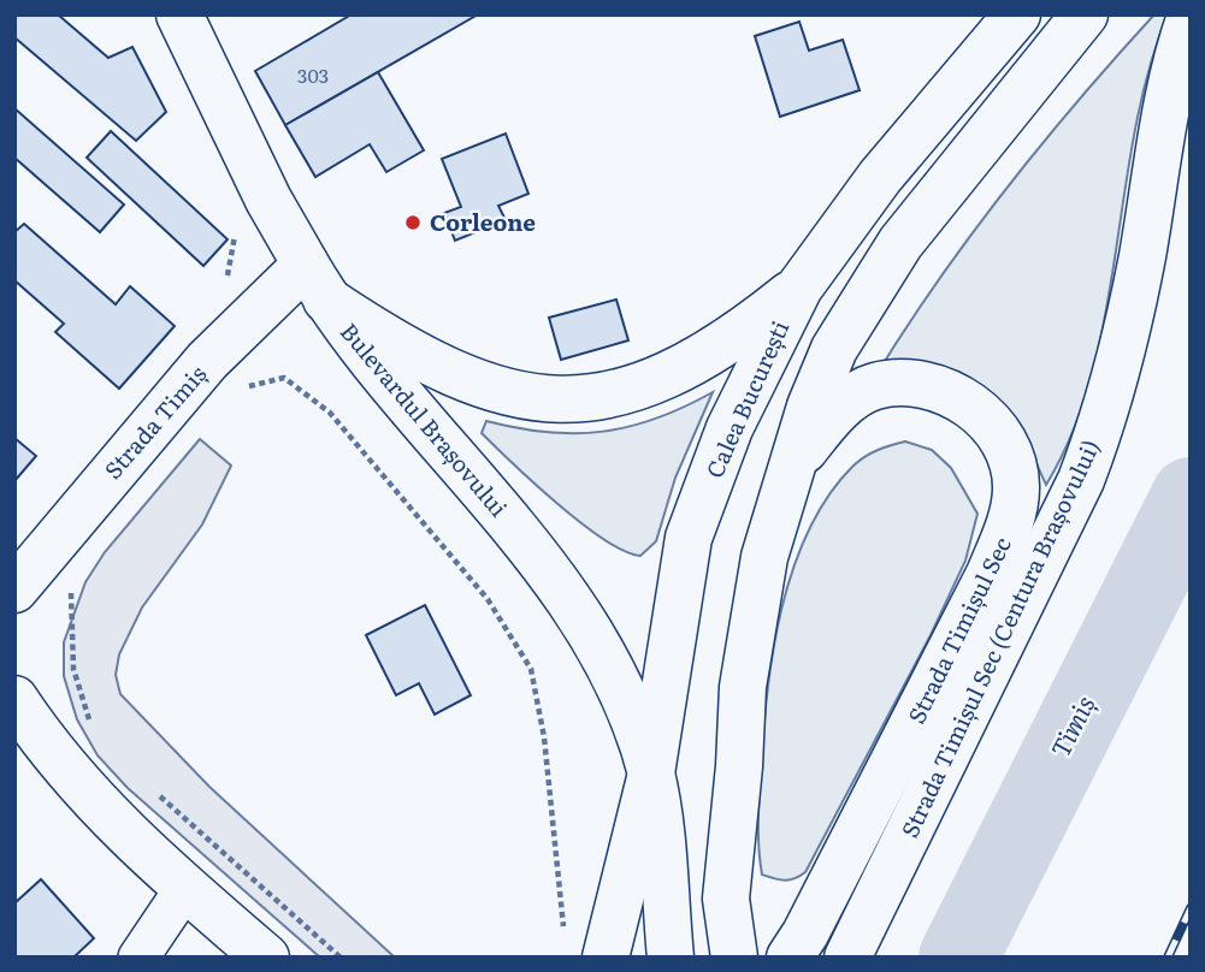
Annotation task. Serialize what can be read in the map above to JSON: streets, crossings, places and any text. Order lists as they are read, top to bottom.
{
  "streets": {
    "main road": [
      "Calea București",
      "Bulevardul Brașovului",
      "Strada Timiș",
      "Strada Timișul Sec",
      "Strada Timișul Sec (Centura Brașovului)"
    ]
  },
  "crossings": [
    ["Calea București", "Bulevardul Brașovului"],
    ["Bulevardul Brașovului", "Strada Timiș"]
  ],
  "water": ["Timiș"],
  "places": ["Corleone"],
  "house_numbers": ["303"]
}
